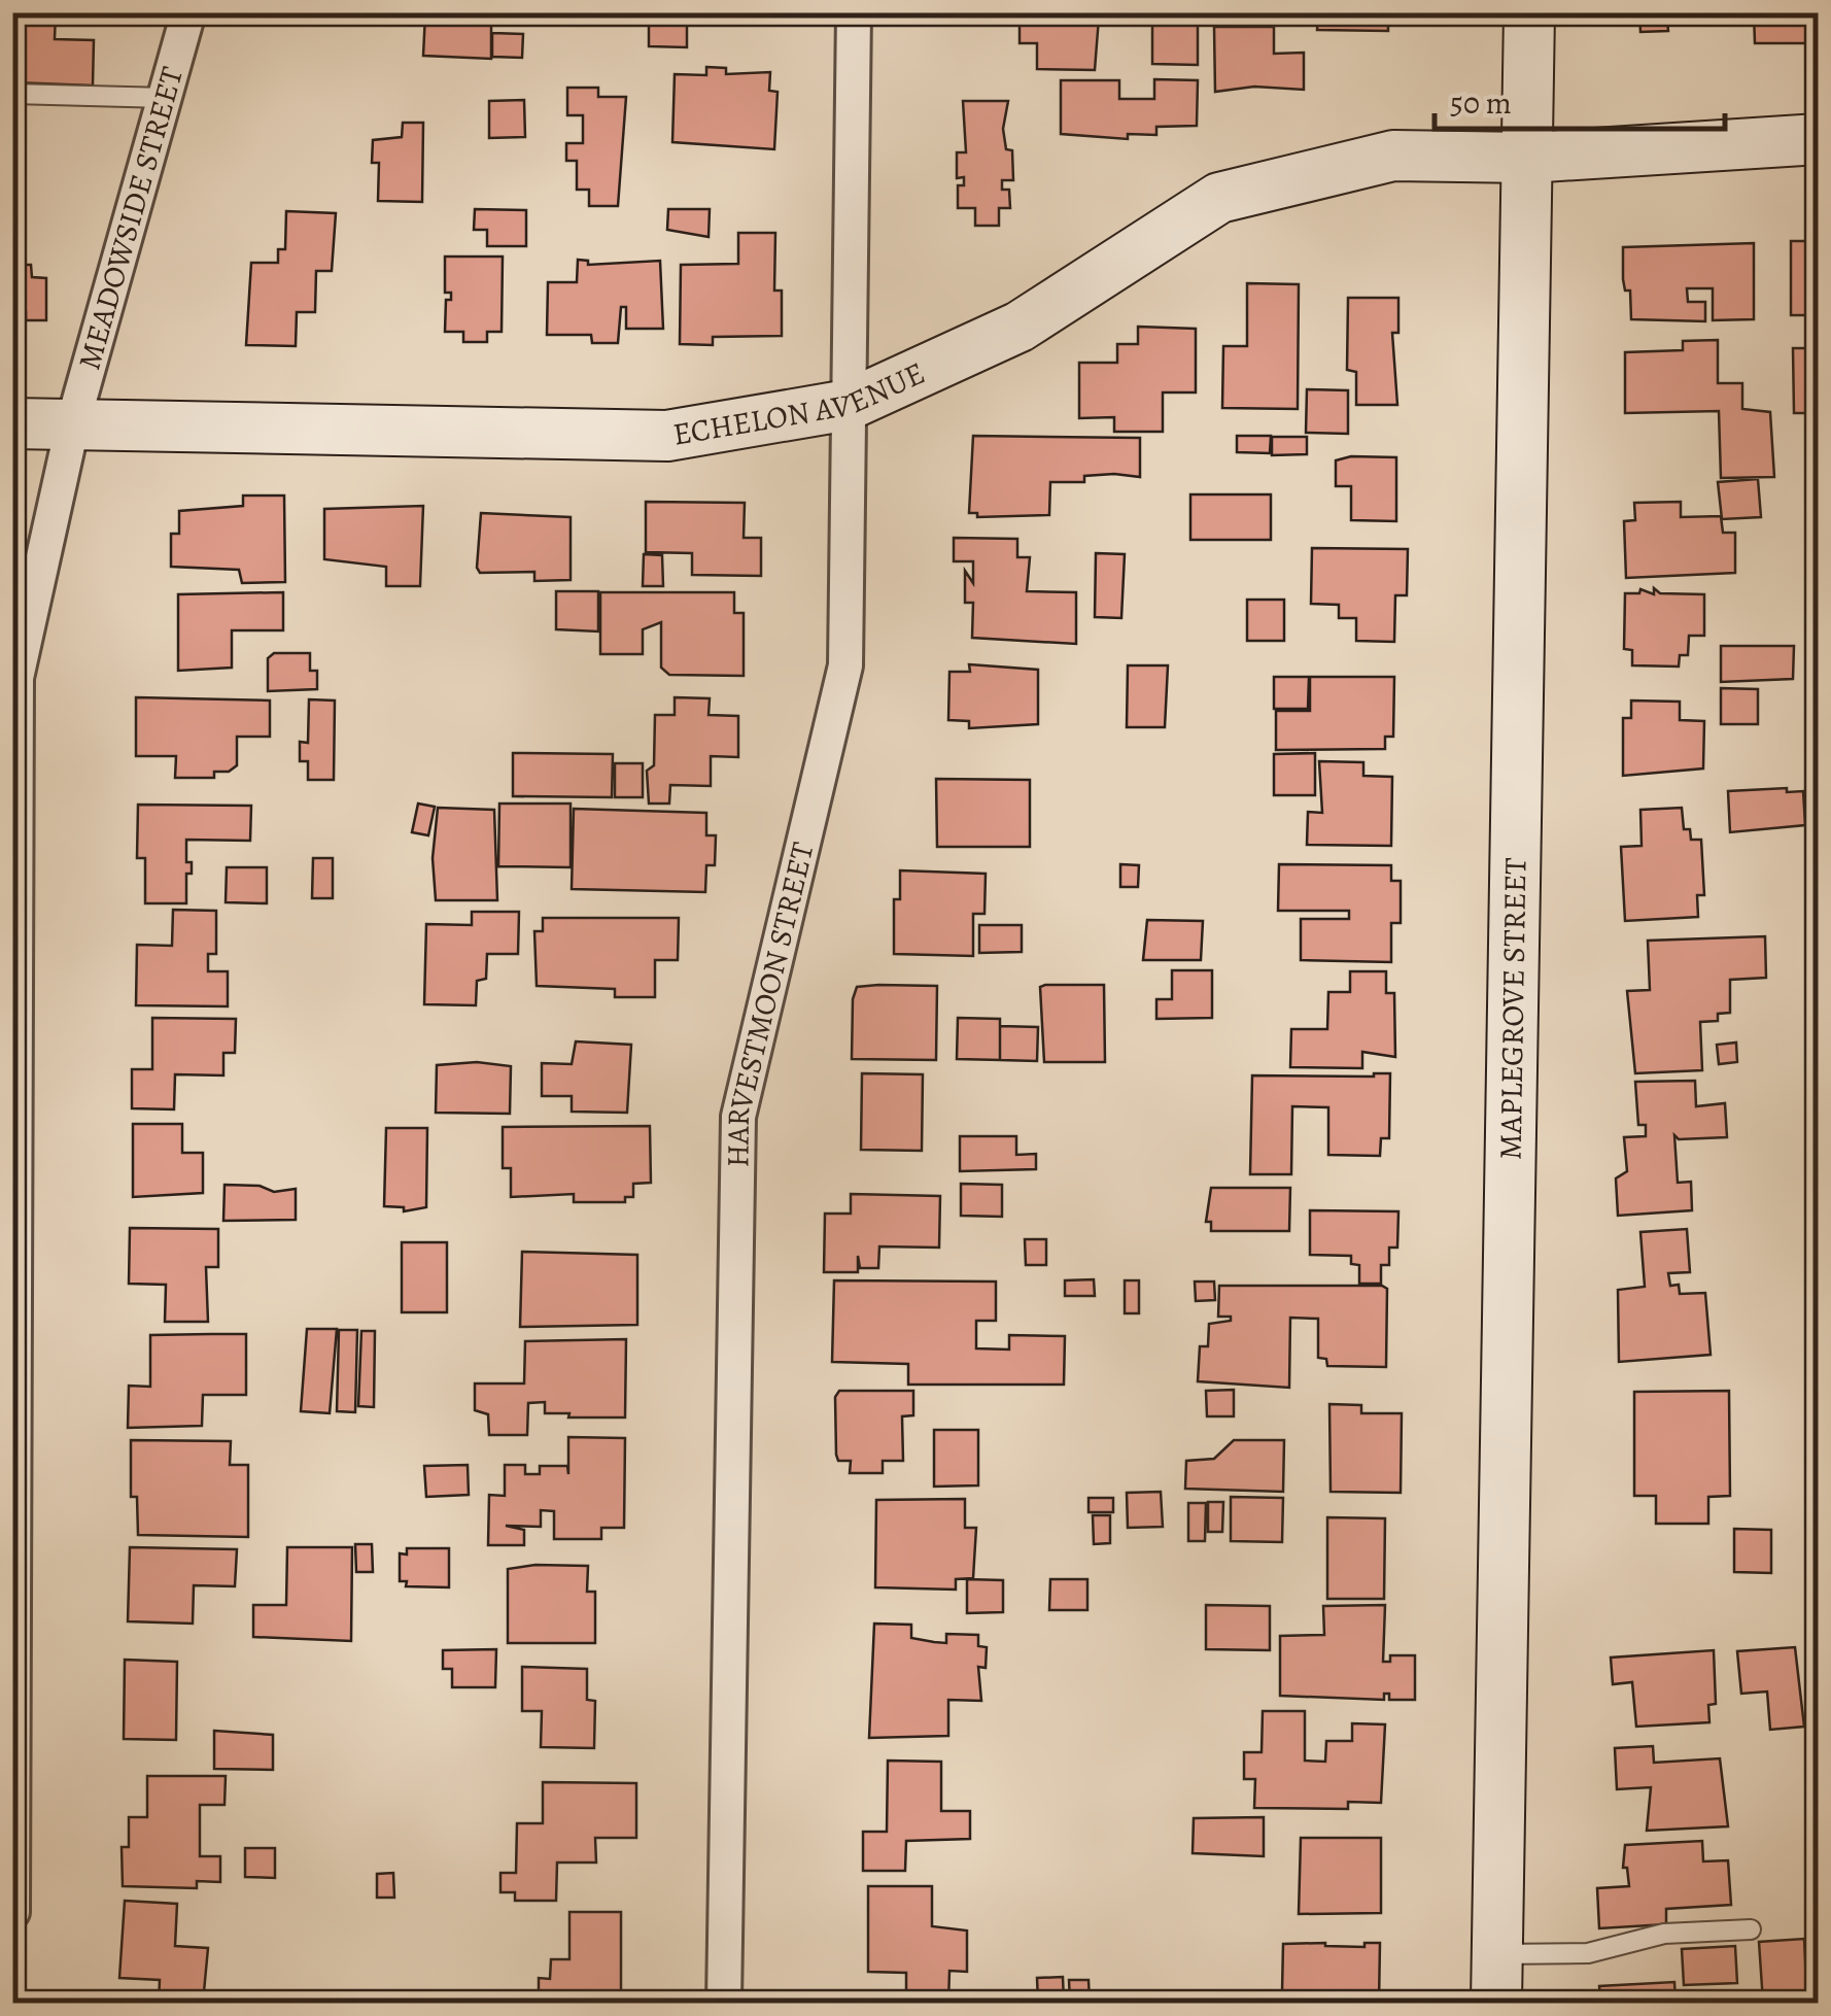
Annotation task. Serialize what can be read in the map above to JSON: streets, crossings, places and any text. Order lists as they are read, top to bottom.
{
  "streets": {
    "street": [
      "MEADOWSIDE STREET",
      "ECHELON AVENUE",
      "HARVESTMOON STREET",
      "MAPLEGROVE STREET"
    ]
  },
  "crossings": [
    ["MEADOWSIDE STREET", "ECHELON AVENUE"],
    ["ECHELON AVENUE", "HARVESTMOON STREET"],
    ["ECHELON AVENUE", "MAPLEGROVE STREET"]
  ],
  "scale_bar": "50 m"
}
